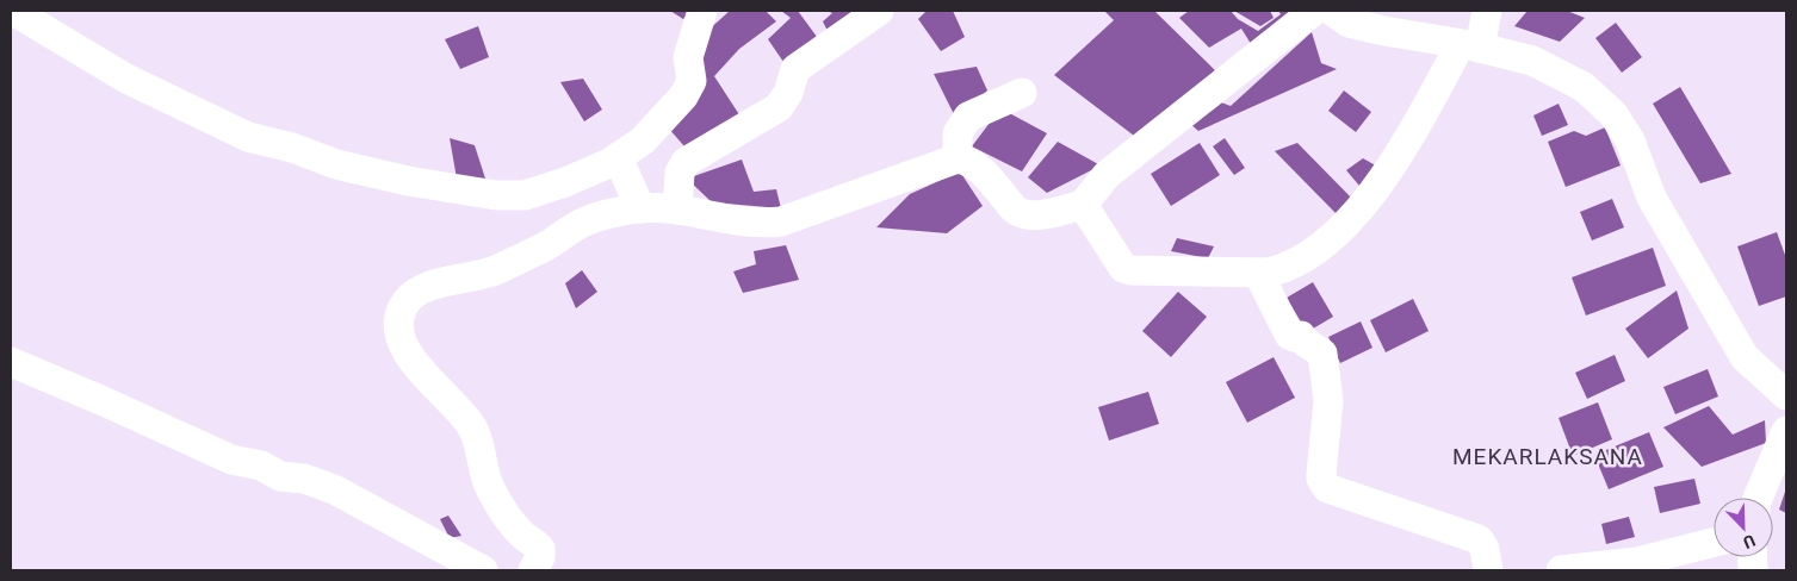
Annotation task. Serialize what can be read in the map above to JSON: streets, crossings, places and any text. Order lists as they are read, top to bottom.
{
  "districts": ["MEKARLAKSANA"],
  "north": "bottom right"
}
